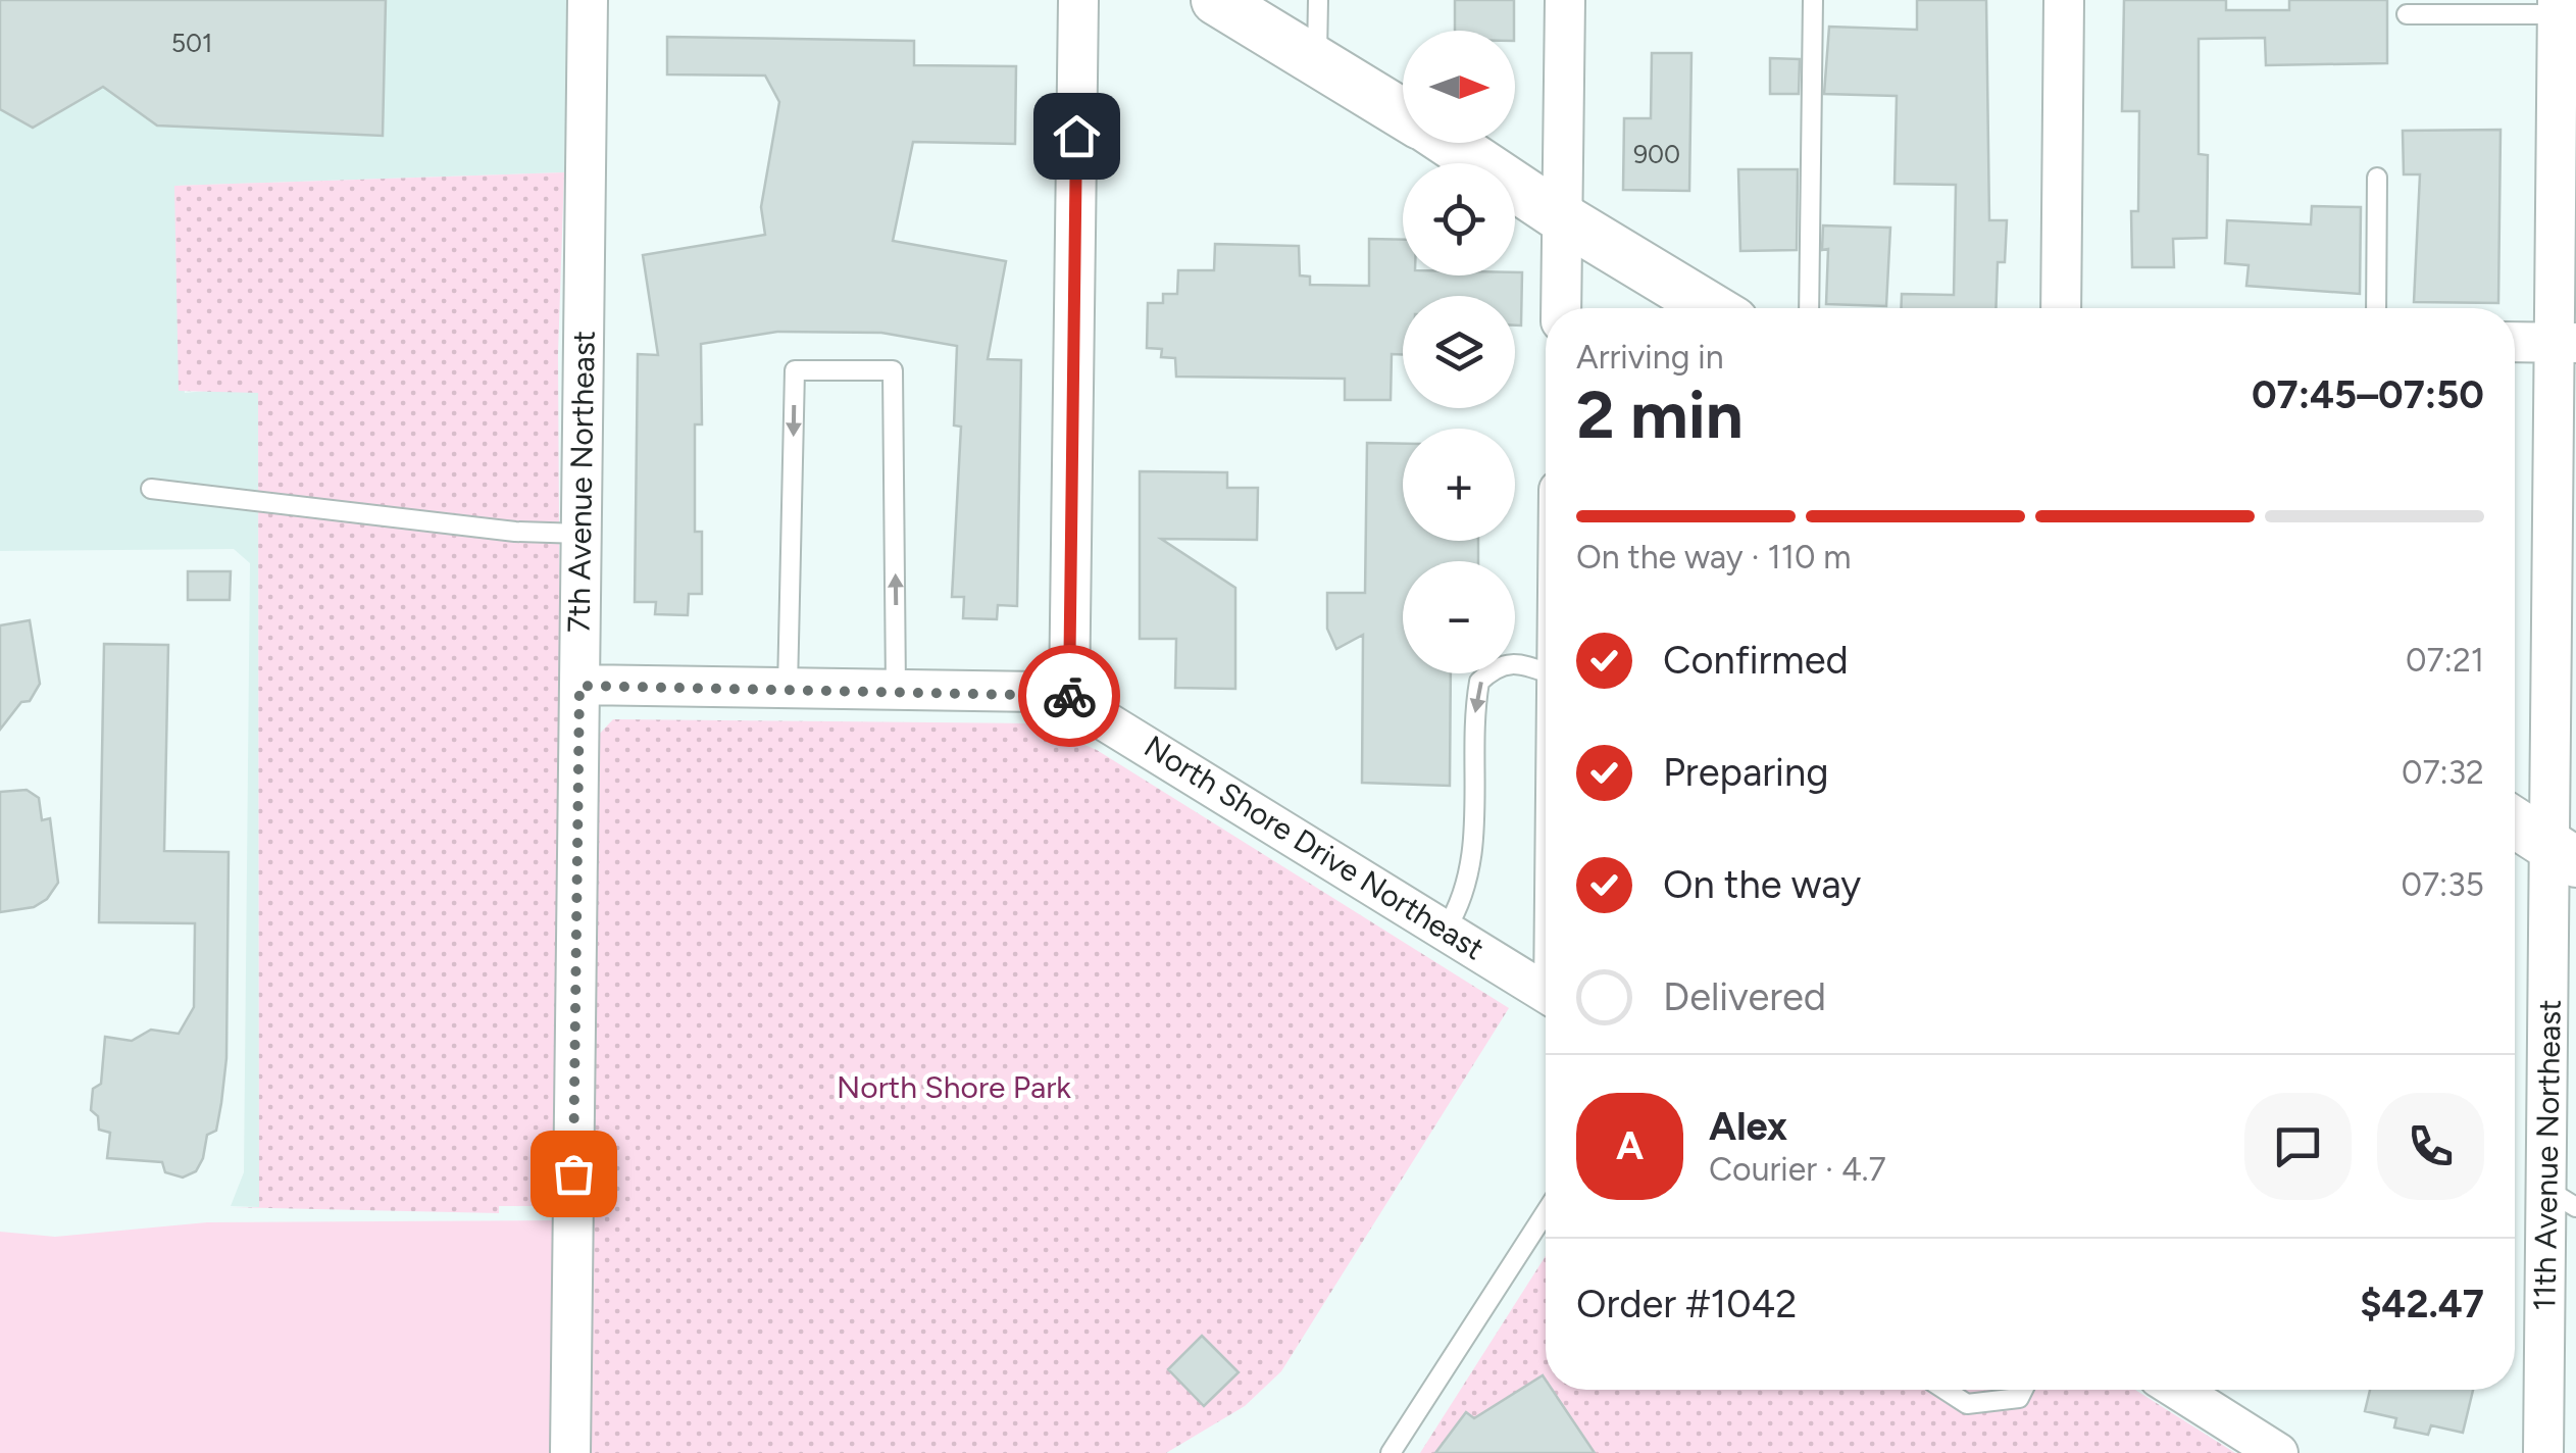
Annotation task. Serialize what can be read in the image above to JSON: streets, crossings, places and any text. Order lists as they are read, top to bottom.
{
  "streets": {
    "street": ["7th Avenue Northeast", "North Shore Drive Northeast", "11th Avenue Northeast"]
  },
  "crossings": [
    ["7th Avenue Northeast", "North Shore Drive Northeast"]
  ],
  "parks": ["North Shore Park"],
  "house_numbers": ["501", "900"],
  "north": "right",
  "page": {
    "map_buttons": ["+", "−"],
    "heading": ["2 min", "Arriving in", "07:45–07:50"],
    "panel": [
      "Alex",
      "Courier · 4.7",
      "Order #1042",
      "$42.47"
    ],
    "bar": "On the way · 110 m",
    "list": [
      ["Confirmed", "07:21"],
      ["Preparing", "07:32"],
      ["On the way", "07:35"],
      "Delivered"
    ],
    "round": "A"
  }
}
